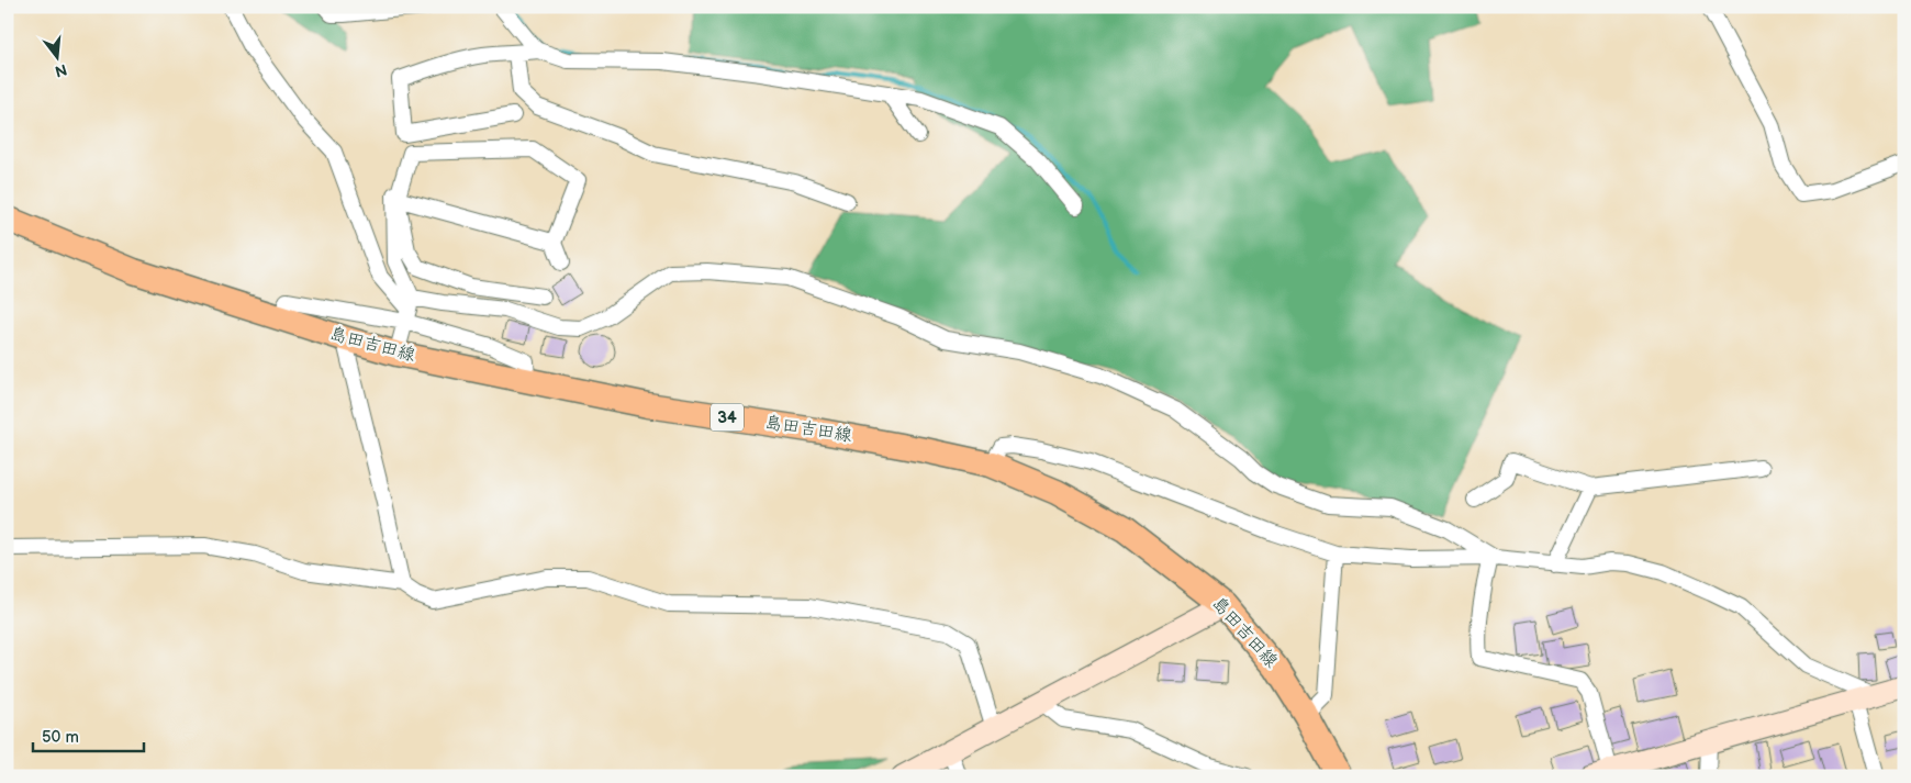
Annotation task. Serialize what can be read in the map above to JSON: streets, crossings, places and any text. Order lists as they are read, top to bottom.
{
  "streets": {
    "main road": ["島田吉田線", "34"]
  },
  "scale_bar": "50 m",
  "north": "bottom"
}
